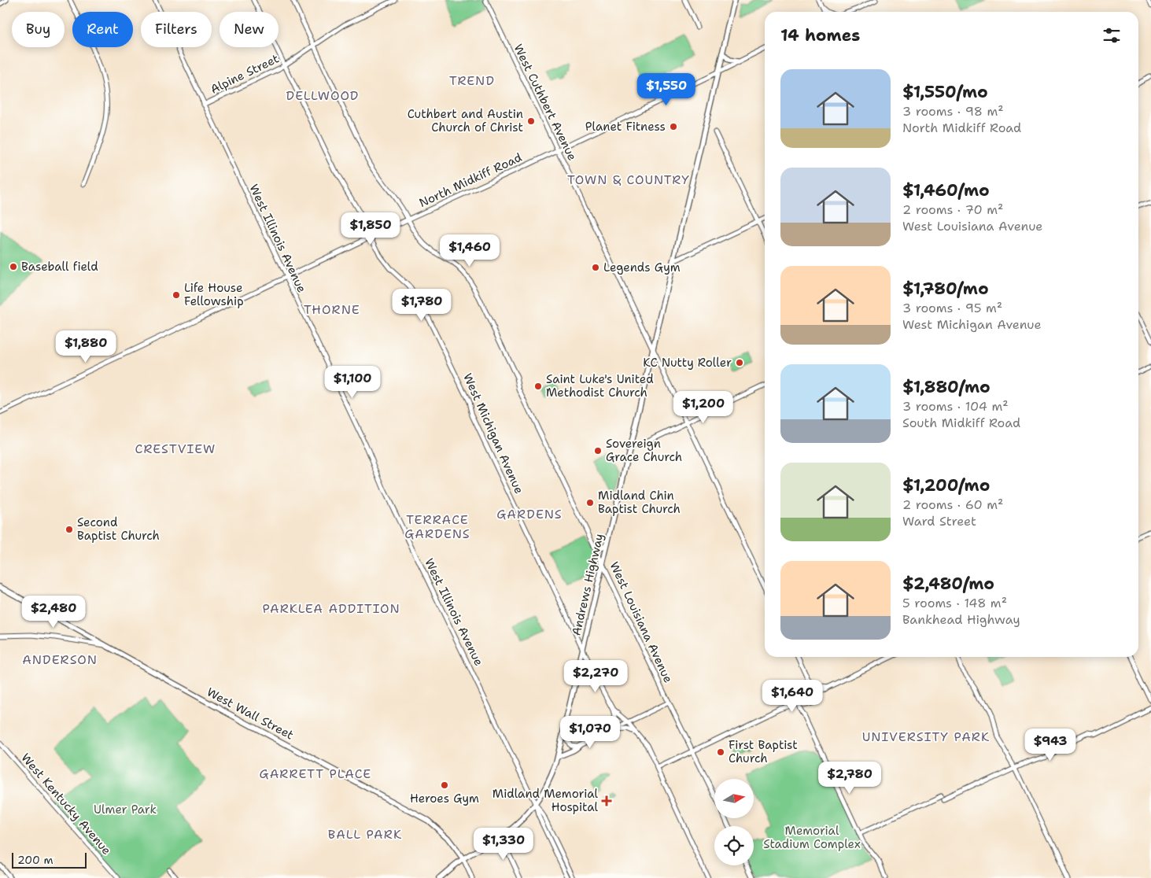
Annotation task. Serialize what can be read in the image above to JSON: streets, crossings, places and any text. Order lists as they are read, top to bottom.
{
  "streets": {
    "main road": ["Andrews Highway", "West Wall Street"],
    "street": [
      "Alpine Street",
      "West Cuthbert Avenue",
      "North Midkiff Road",
      "West Illinois Avenue",
      "West Michigan Avenue",
      "West Louisiana Avenue",
      "West Kentucky Avenue"
    ]
  },
  "crossings": [
    ["Alpine Street", "West Illinois Avenue"],
    ["Alpine Street", "West Michigan Avenue"],
    ["Alpine Street", "West Louisiana Avenue"],
    ["West Cuthbert Avenue", "North Midkiff Road"],
    ["West Cuthbert Avenue", "Andrews Highway"],
    ["North Midkiff Road", "West Illinois Avenue"],
    ["North Midkiff Road", "West Michigan Avenue"],
    ["North Midkiff Road", "Andrews Highway"],
    ["North Midkiff Road", "West Louisiana Avenue"],
    ["West Illinois Avenue", "Andrews Highway"],
    ["West Michigan Avenue", "Andrews Highway"],
    ["Andrews Highway", "West Louisiana Avenue"],
    ["Andrews Highway", "West Wall Street"]
  ],
  "districts": [
    "TREND",
    "DELLWOOD",
    "TOWN & COUNTRY",
    "THORNE",
    "CRESTVIEW",
    "GARDENS",
    "TERRACE GARDENS",
    "PARKLEA ADDITION",
    "ANDERSON",
    "UNIVERSITY PARK",
    "GARRETT PLACE",
    "BALL PARK"
  ],
  "parks": ["Ulmer Park", "Memorial Stadium Complex"],
  "places": {
    "other": [
      "Cuthbert and Austin Church of Christ",
      "Planet Fitness",
      "Baseball field",
      "Legends Gym",
      "Life House Fellowship",
      "KC Nutty Roller",
      "Saint Luke's United Methodist Church",
      "Sovereign Grace Church",
      "Midland Chin Baptist Church",
      "Second Baptist Church",
      "First Baptist Church",
      "Heroes Gym"
    ],
    "health": ["Midland Memorial Hospital"]
  },
  "scale_bar": "200 m",
  "north": "right",
  "page": {
    "chip": [
      "Buy",
      "Rent",
      "Filters",
      "New"
    ],
    "heading": "14 homes",
    "list": [
      {
        "name": "$1,550/mo",
        "note": "3 rooms · 98 m² · North Midkiff Road"
      },
      {
        "name": "$1,460/mo",
        "note": "2 rooms · 70 m² · West Louisiana Avenue"
      },
      {
        "name": "$1,780/mo",
        "note": "3 rooms · 95 m² · West Michigan Avenue"
      },
      {
        "name": "$1,880/mo",
        "note": "3 rooms · 104 m² · South Midkiff Road"
      },
      {
        "name": "$1,200/mo",
        "note": "2 rooms · 60 m² · Ward Street"
      },
      {
        "name": "$2,480/mo",
        "note": "5 rooms · 148 m² · Bankhead Highway"
      }
    ],
    "price": [
      "$1,550",
      "$1,850",
      "$1,460",
      "$1,780",
      "$1,880",
      "$1,100",
      "$1,200",
      "$2,480",
      "$2,270",
      "$1,640",
      "$1,070",
      "$943",
      "$2,780",
      "$1,330"
    ],
    "scale": "200 m"
  }
}
